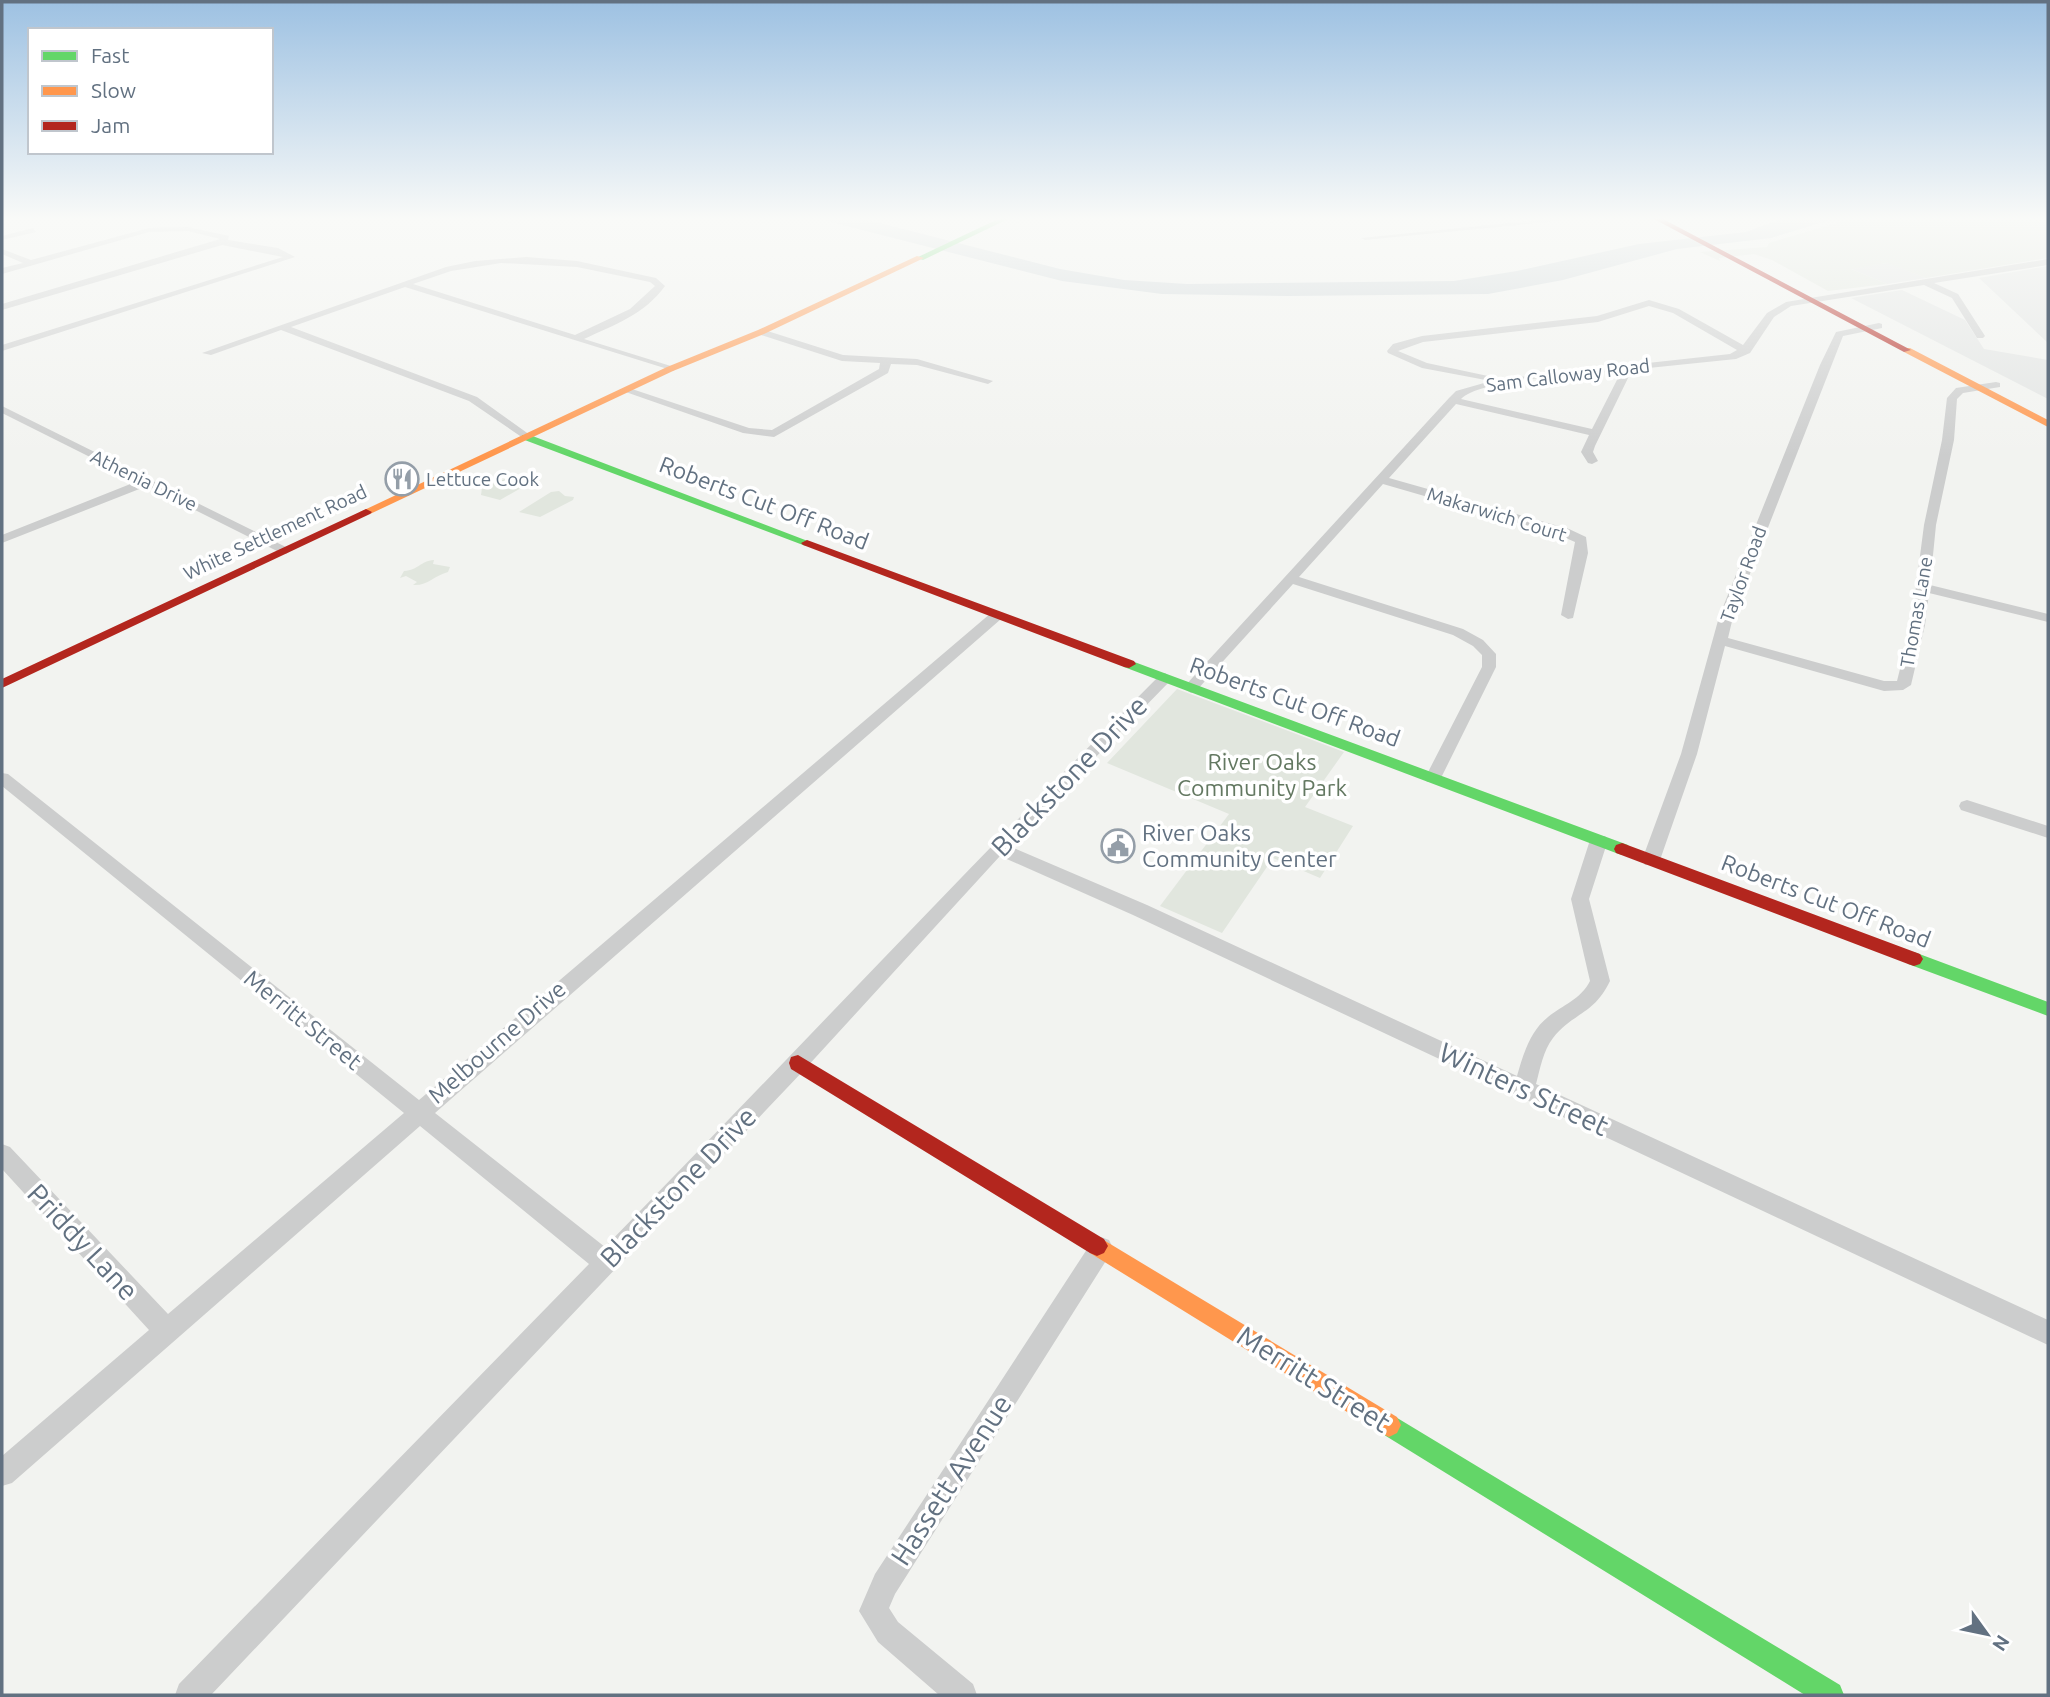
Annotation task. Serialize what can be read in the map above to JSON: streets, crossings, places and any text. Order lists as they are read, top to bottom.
{
  "streets": {
    "main road": ["Roberts Cut Off Road", "White Settlement Road", "Merritt Street"],
    "street": [
      "Sam Calloway Road",
      "Athenia Drive",
      "Makarwich Court",
      "Taylor Road",
      "Thomas Lane",
      "Blackstone Drive",
      "Melbourne Drive",
      "Winters Street",
      "Priddy Lane",
      "Hassett Avenue"
    ]
  },
  "crossings": [
    ["Sam Calloway Road", "Roberts Cut Off Road"],
    ["Sam Calloway Road", "Makarwich Court"],
    ["Athenia Drive", "White Settlement Road"],
    ["Roberts Cut Off Road", "White Settlement Road"],
    ["Roberts Cut Off Road", "Taylor Road"],
    ["Roberts Cut Off Road", "Blackstone Drive"],
    ["Roberts Cut Off Road", "Melbourne Drive"],
    ["Taylor Road", "Thomas Lane"],
    ["Blackstone Drive", "Merritt Street"],
    ["Blackstone Drive", "Winters Street"],
    ["Merritt Street", "Melbourne Drive"],
    ["Merritt Street", "Hassett Avenue"],
    ["Melbourne Drive", "Priddy Lane"]
  ],
  "parks": ["River Oaks Community Park"],
  "places": {
    "restaurant": ["Lettuce Cook"],
    "public building": ["River Oaks Community Center"]
  },
  "legend": ["Fast", "Slow", "Jam"],
  "north": "bottom right"
}
